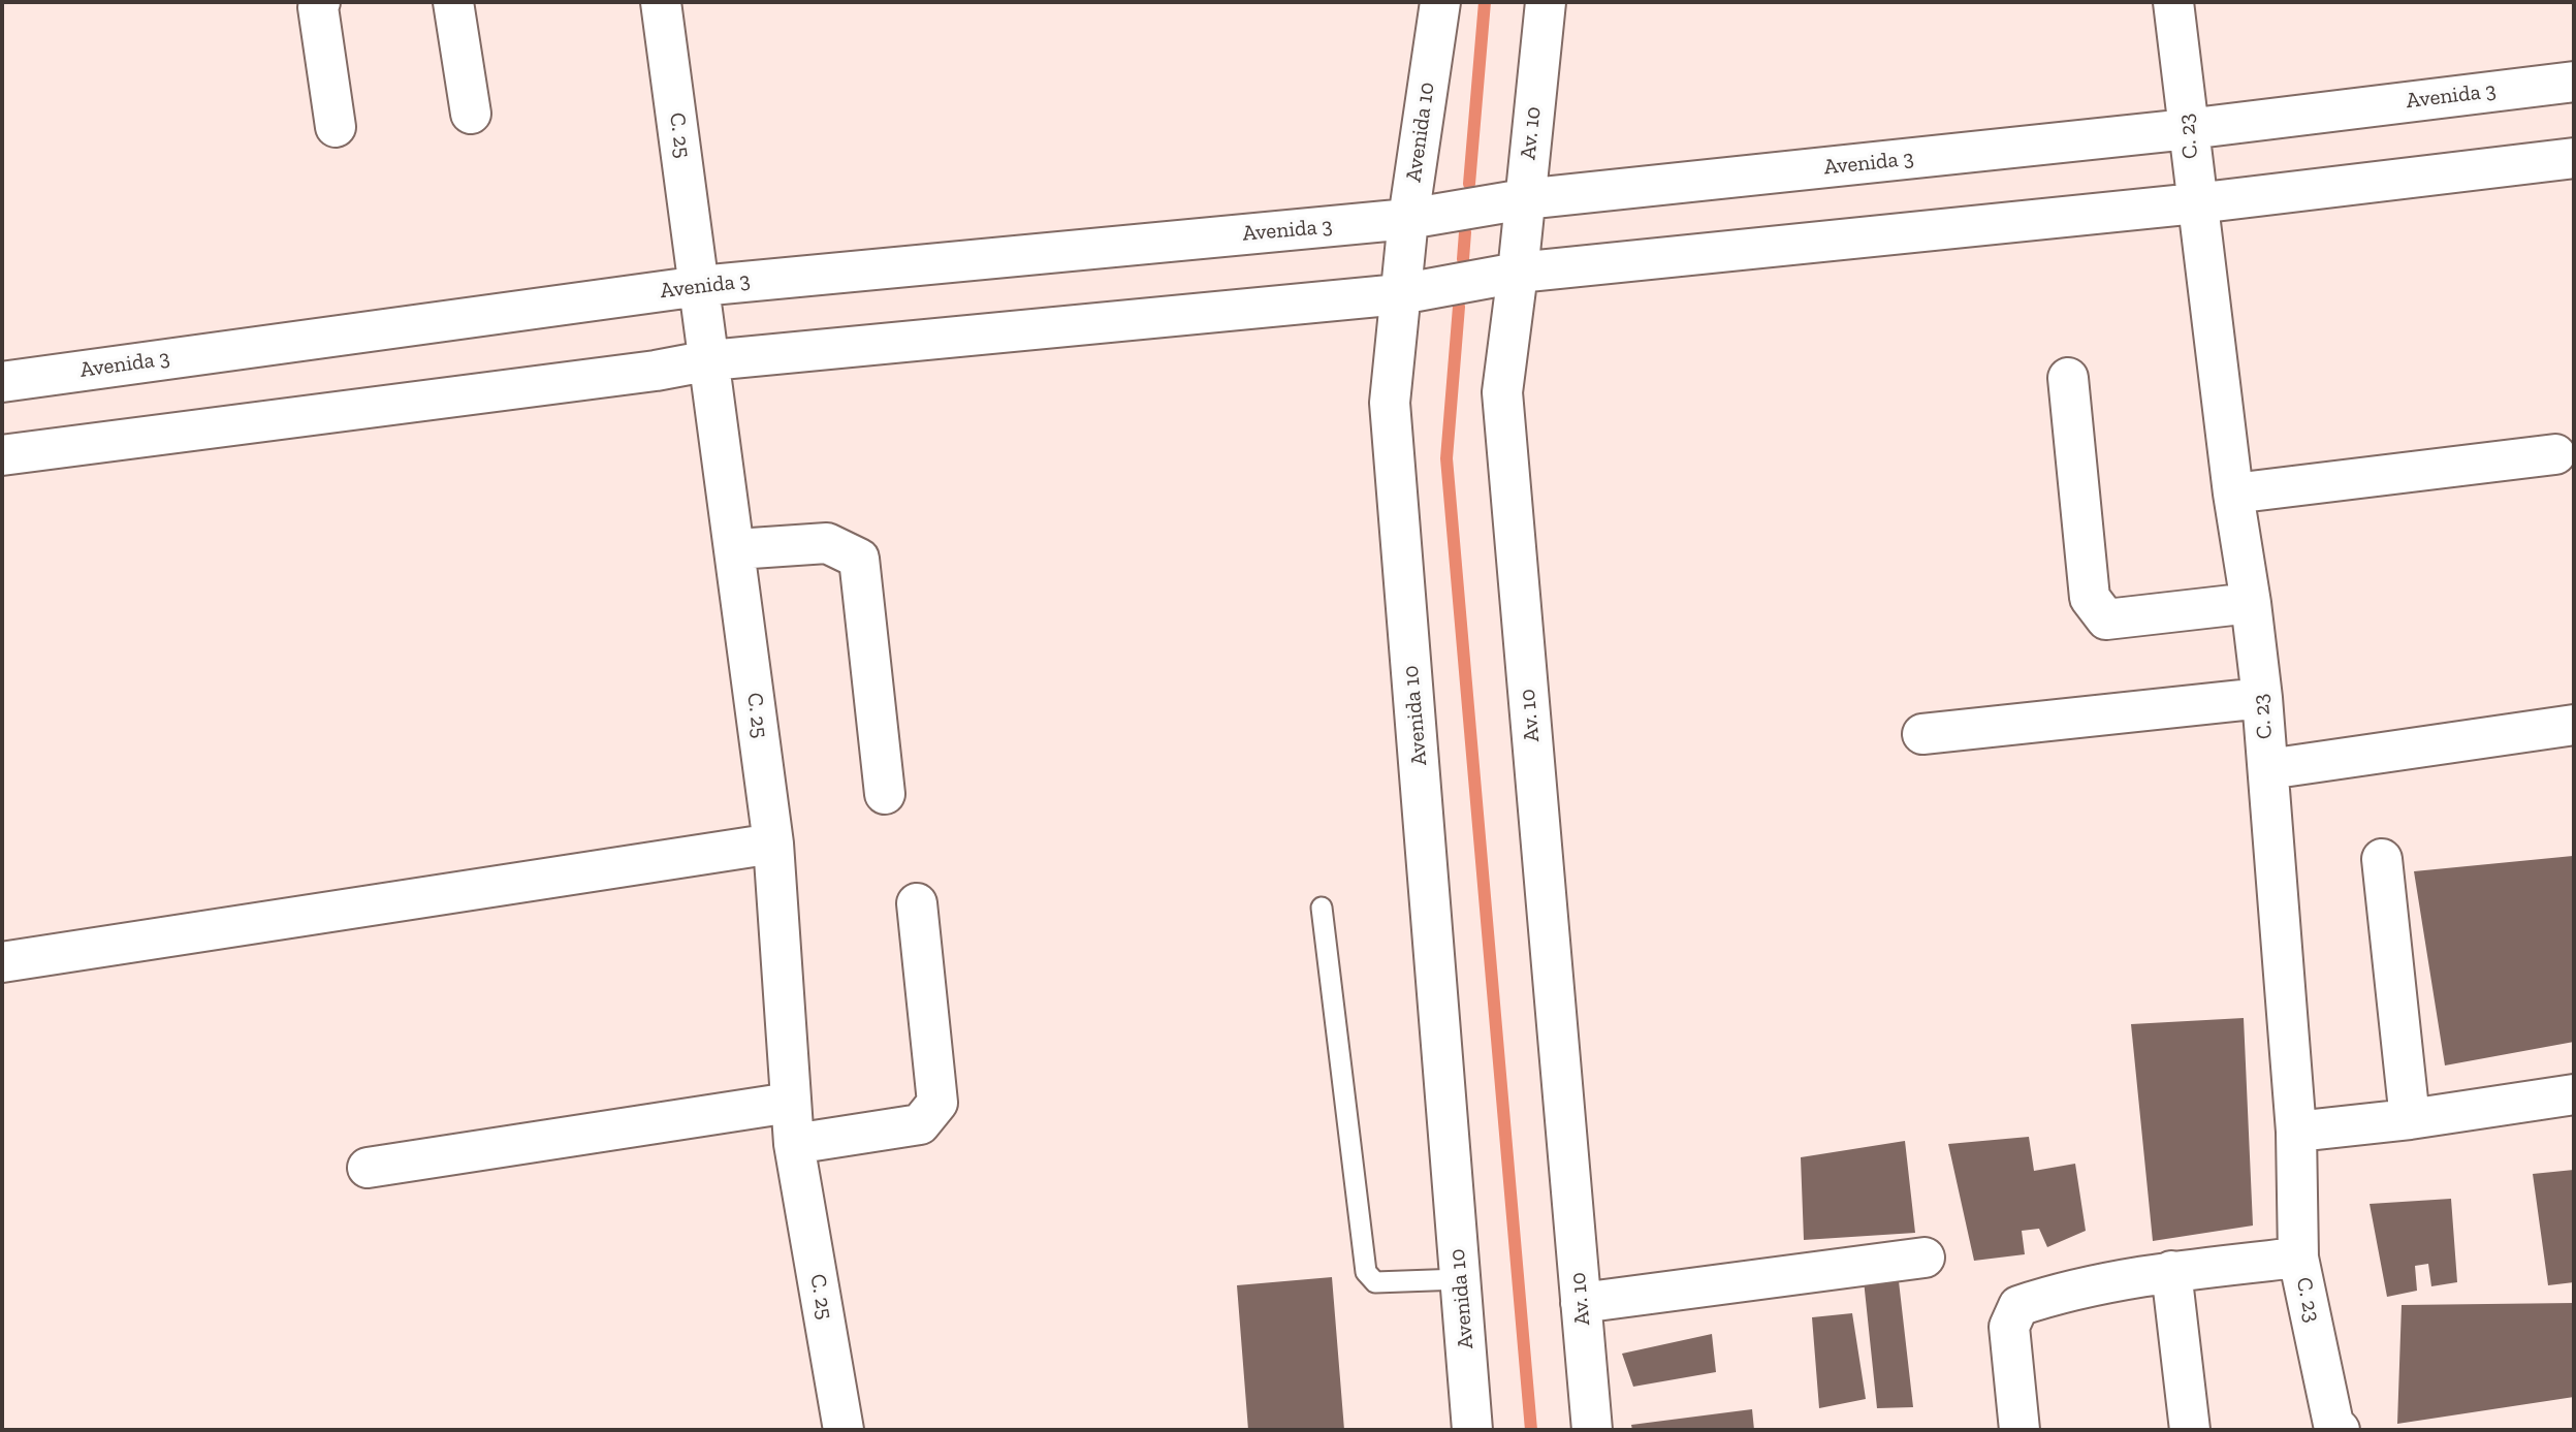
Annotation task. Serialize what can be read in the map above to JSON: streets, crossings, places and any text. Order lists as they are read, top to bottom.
{
  "streets": {
    "street": [
      "Avenida 3",
      "Avenida 10",
      "Av. 10",
      "C. 25",
      "C. 23"
    ]
  },
  "crossings": [
    ["Avenida 3", "Avenida 10"],
    ["Avenida 3", "Av. 10"],
    ["Avenida 3", "C. 25"],
    ["Avenida 3", "C. 23"]
  ]
}
